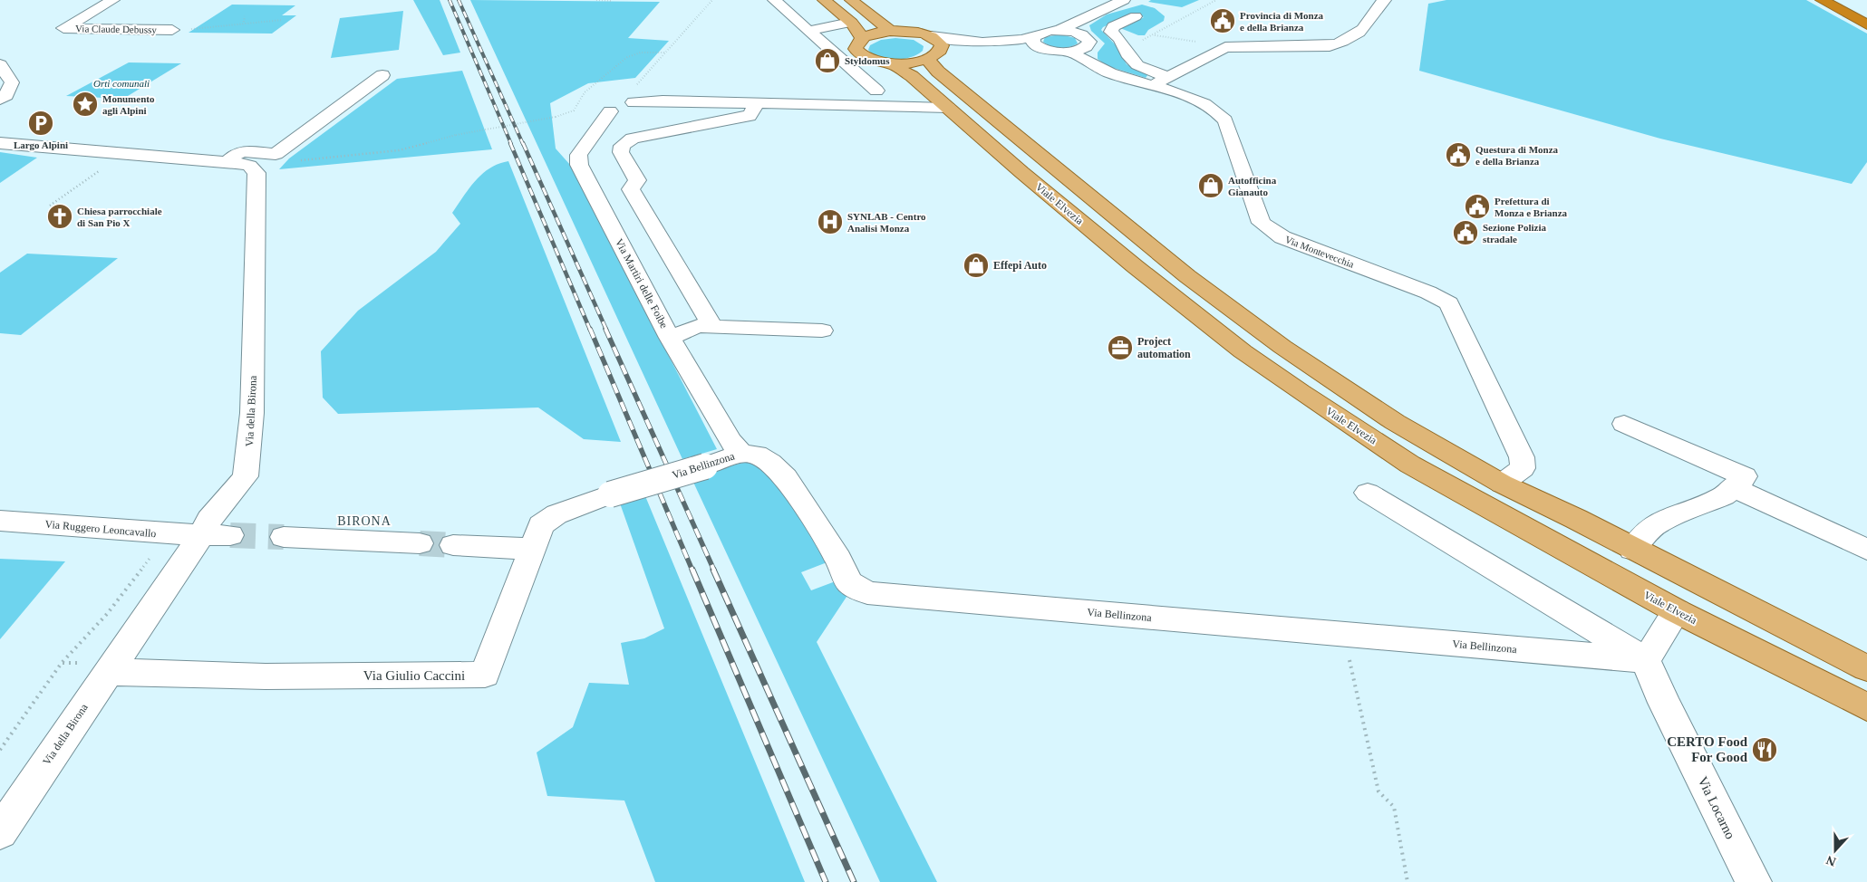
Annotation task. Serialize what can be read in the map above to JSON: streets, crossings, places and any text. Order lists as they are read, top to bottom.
{
  "streets": {
    "main road": ["Viale Elvezia"],
    "street": [
      "Via Claude Debussy",
      "Via Montevecchia",
      "Via Martiri delle Foibe",
      "Via della Birona",
      "Via Bellinzona",
      "Via Ruggero Leoncavallo",
      "Via Giulio Caccini",
      "Via Locarno"
    ]
  },
  "crossings": [
    ["Viale Elvezia", "Via Martiri delle Foibe"],
    ["Via Martiri delle Foibe", "Via Bellinzona"],
    ["Via della Birona", "Via Ruggero Leoncavallo"],
    ["Via della Birona", "Via Giulio Caccini"],
    ["Via Bellinzona", "Via Giulio Caccini"],
    ["Via Bellinzona", "Via Locarno"]
  ],
  "districts": ["BIRONA"],
  "parks": ["Orti comunali"],
  "places": {
    "public building": [
      "Provincia di Monza e della Brianza",
      "Questura di Monza e della Brianza",
      "Prefettura di Monza e Brianza",
      "Sezione Polizia stradale"
    ],
    "shop": ["Styldomus", "Autofficina Gianauto", "Effepi Auto"],
    "place": ["Monumento agli Alpini"],
    "parking": ["Largo Alpini"],
    "church": ["Chiesa parrocchiale di San Pio X"],
    "hospital": ["SYNLAB - Centro Analisi Monza"],
    "office": ["Project automation"],
    "restaurant": ["CERTO Food For Good"]
  },
  "north": "bottom"
}
